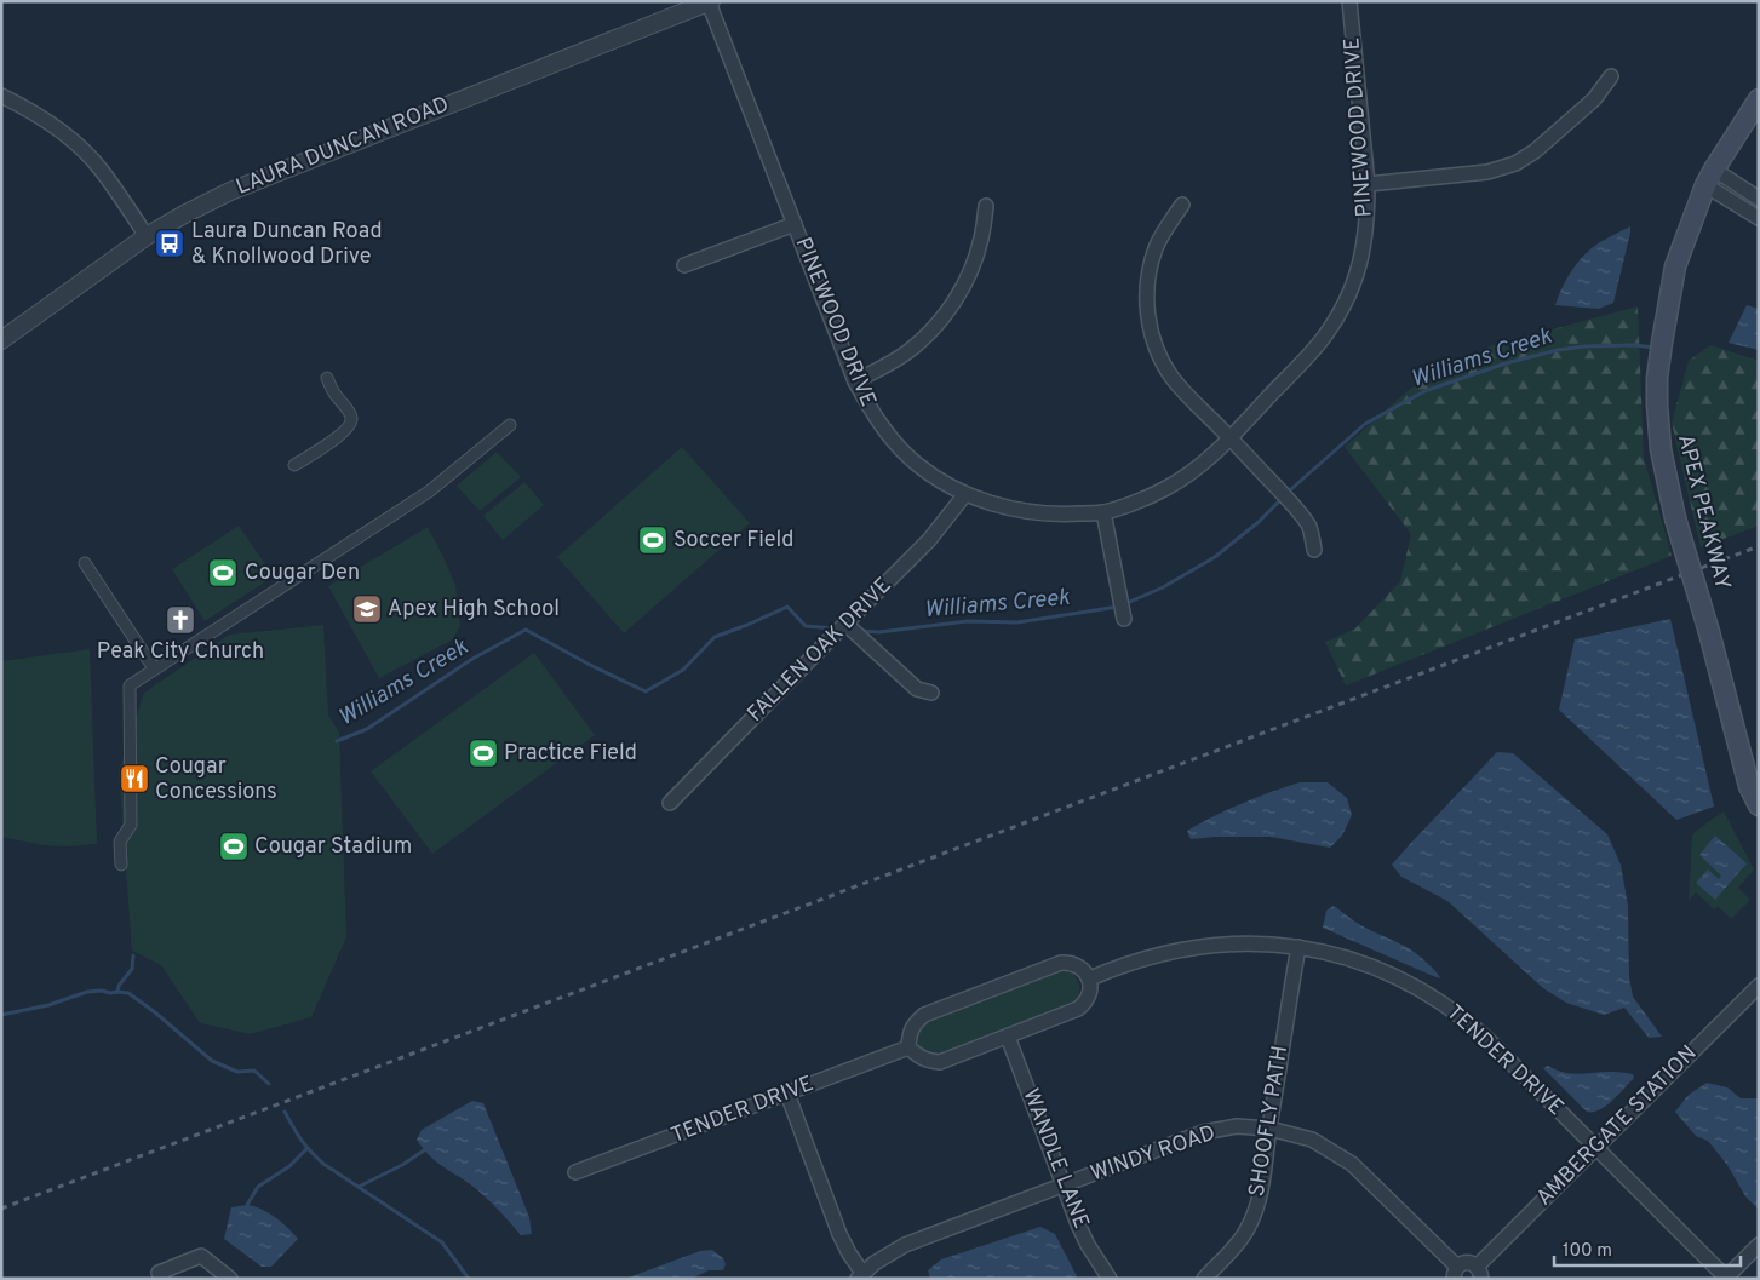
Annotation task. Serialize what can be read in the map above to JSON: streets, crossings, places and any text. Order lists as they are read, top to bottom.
{
  "streets": {
    "main road": ["APEX PEAKWAY"],
    "street": [
      "PINEWOOD DRIVE",
      "LAURA DUNCAN ROAD",
      "FALLEN OAK DRIVE",
      "TENDER DRIVE",
      "SHOOFLY PATH",
      "AMBERGATE STATION",
      "WINDY ROAD",
      "WANDLE LANE"
    ]
  },
  "crossings": [
    ["PINEWOOD DRIVE", "LAURA DUNCAN ROAD"],
    ["PINEWOOD DRIVE", "FALLEN OAK DRIVE"],
    ["TENDER DRIVE", "SHOOFLY PATH"],
    ["TENDER DRIVE", "AMBERGATE STATION"],
    ["SHOOFLY PATH", "WINDY ROAD"],
    ["WINDY ROAD", "WANDLE LANE"]
  ],
  "water": ["Williams Creek"],
  "places": {
    "bus stop": ["Laura Duncan Road & Knollwood Drive"],
    "sports": [
      "Soccer Field",
      "Cougar Den",
      "Practice Field",
      "Cougar Stadium"
    ],
    "school or university": ["Apex High School"],
    "church": ["Peak City Church"],
    "restaurant": ["Cougar Concessions"]
  },
  "scale_bar": "100 m"
}
